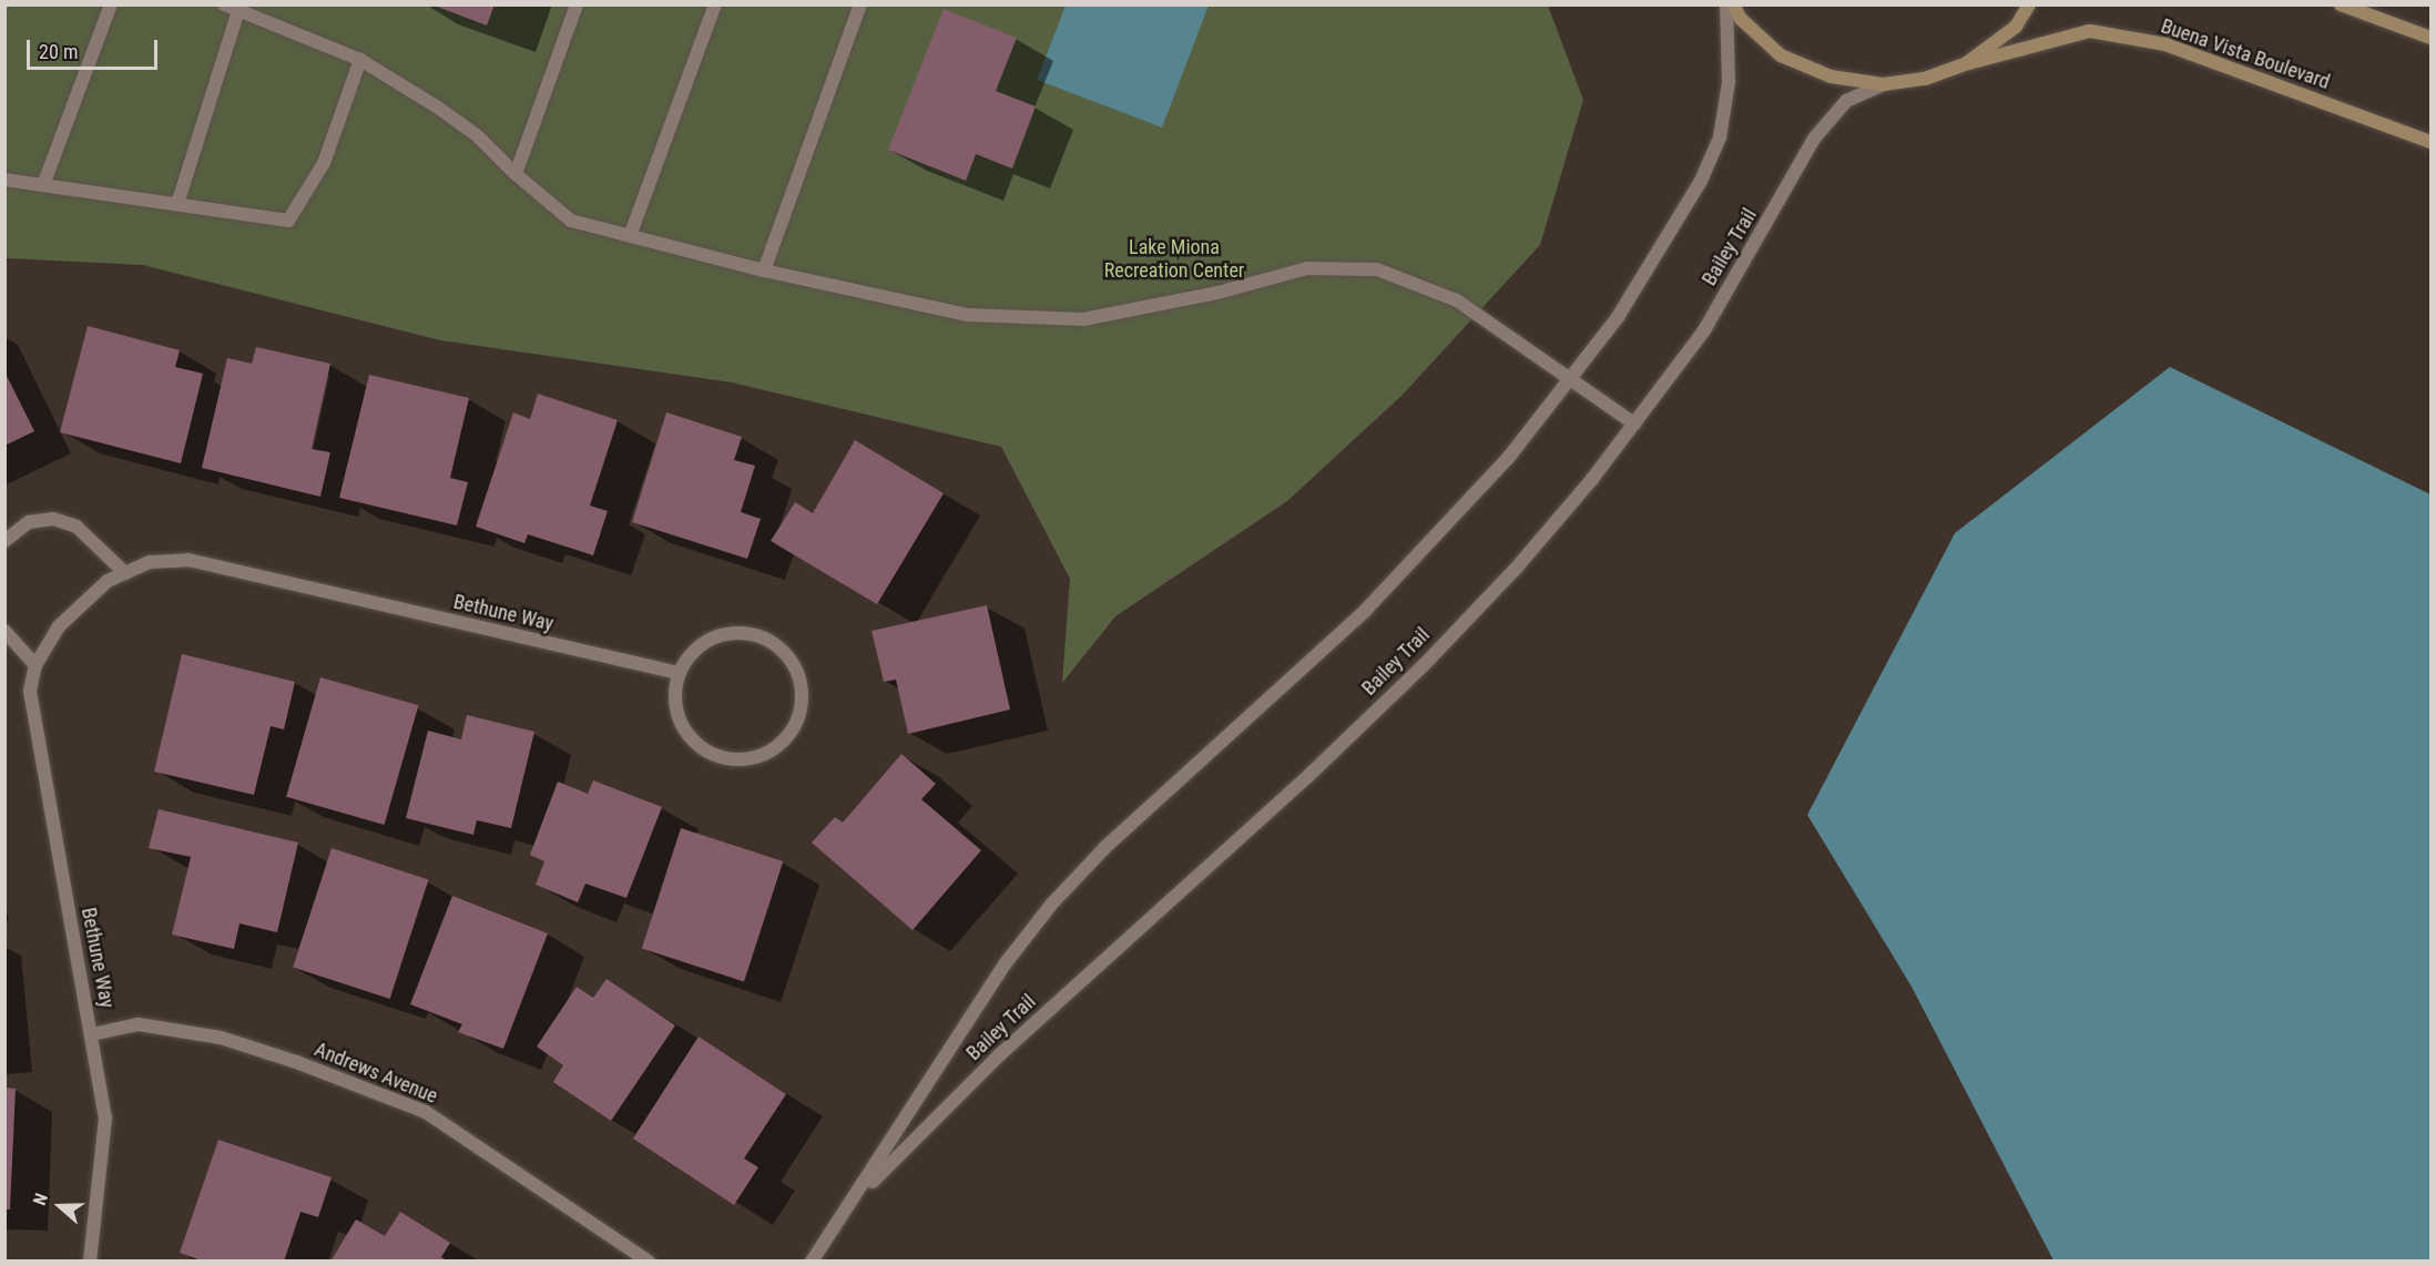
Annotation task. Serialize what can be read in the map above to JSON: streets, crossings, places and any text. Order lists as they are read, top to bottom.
{
  "streets": {
    "main road": ["Buena Vista Boulevard"],
    "street": ["Bailey Trail", "Bethune Way", "Andrews Avenue"]
  },
  "crossings": [
    ["Buena Vista Boulevard", "Bailey Trail"],
    ["Bethune Way", "Andrews Avenue"]
  ],
  "parks": ["Lake Miona Recreation Center"],
  "scale_bar": "20 m",
  "north": "left"
}
